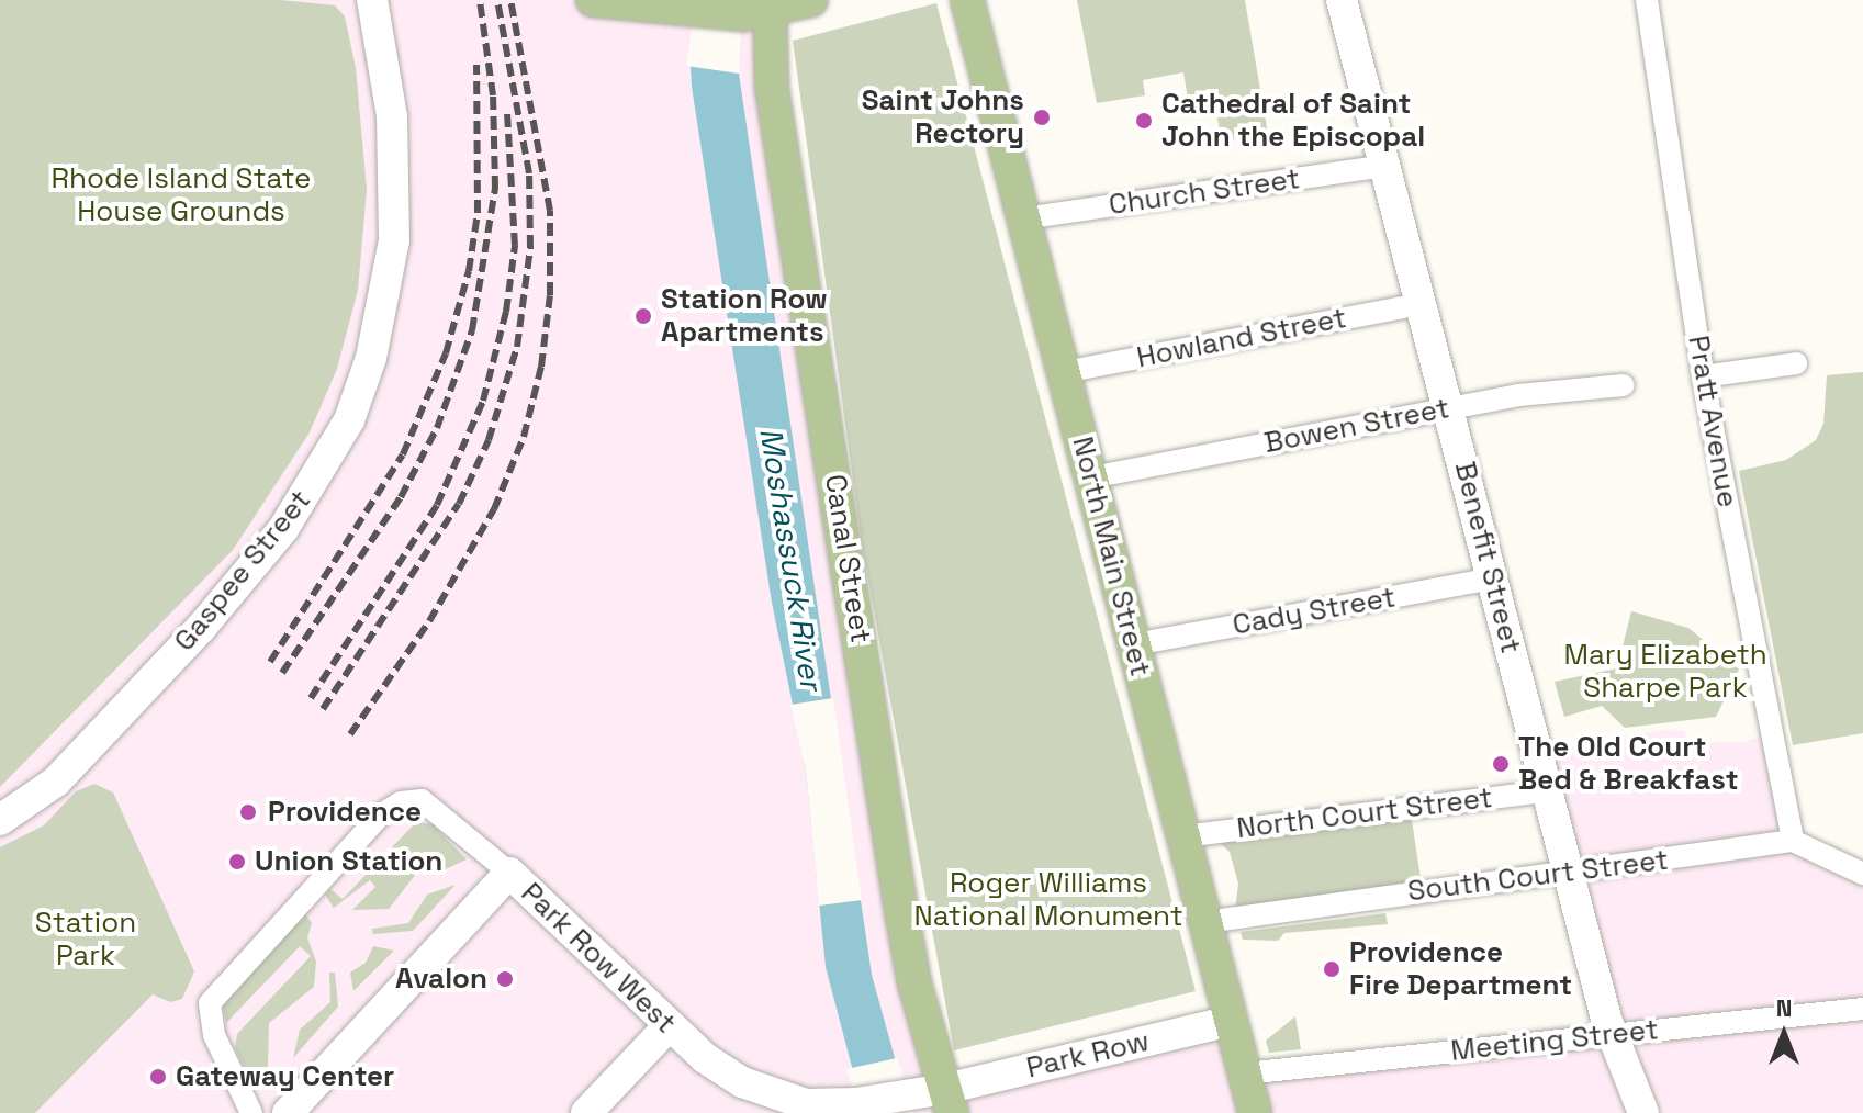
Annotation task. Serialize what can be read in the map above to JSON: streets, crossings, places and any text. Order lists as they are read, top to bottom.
{
  "streets": {
    "main road": ["North Main Street", "Canal Street"],
    "street": [
      "Church Street",
      "Howland Street",
      "Pratt Avenue",
      "Bowen Street",
      "Benefit Street",
      "Gaspee Street",
      "Cady Street",
      "North Court Street",
      "South Court Street",
      "Park Row West",
      "Meeting Street",
      "Park Row"
    ]
  },
  "crossings": [
    ["Church Street", "North Main Street"],
    ["Church Street", "Benefit Street"],
    ["Howland Street", "North Main Street"],
    ["Howland Street", "Benefit Street"],
    ["Pratt Avenue", "South Court Street"],
    ["Bowen Street", "North Main Street"],
    ["Bowen Street", "Benefit Street"],
    ["North Main Street", "Cady Street"],
    ["North Main Street", "North Court Street"],
    ["North Main Street", "South Court Street"],
    ["North Main Street", "Meeting Street"],
    ["North Main Street", "Park Row"],
    ["Benefit Street", "Cady Street"],
    ["Benefit Street", "North Court Street"],
    ["Benefit Street", "South Court Street"],
    ["Benefit Street", "Meeting Street"],
    ["Canal Street", "Park Row West"],
    ["Canal Street", "Park Row"],
    ["Park Row West", "Park Row"]
  ],
  "water": ["Moshassuck River"],
  "parks": [
    "Rhode Island State House Grounds",
    "Mary Elizabeth Sharpe Park",
    "Roger Williams National Monument",
    "Station Park"
  ],
  "places": [
    "Saint Johns Rectory",
    "Cathedral of Saint John the Episcopal",
    "Station Row Apartments",
    "The Old Court Bed & Breakfast",
    "Providence",
    "Union Station",
    "Providence Fire Department",
    "Avalon",
    "Gateway Center"
  ],
  "north": "top"
}
